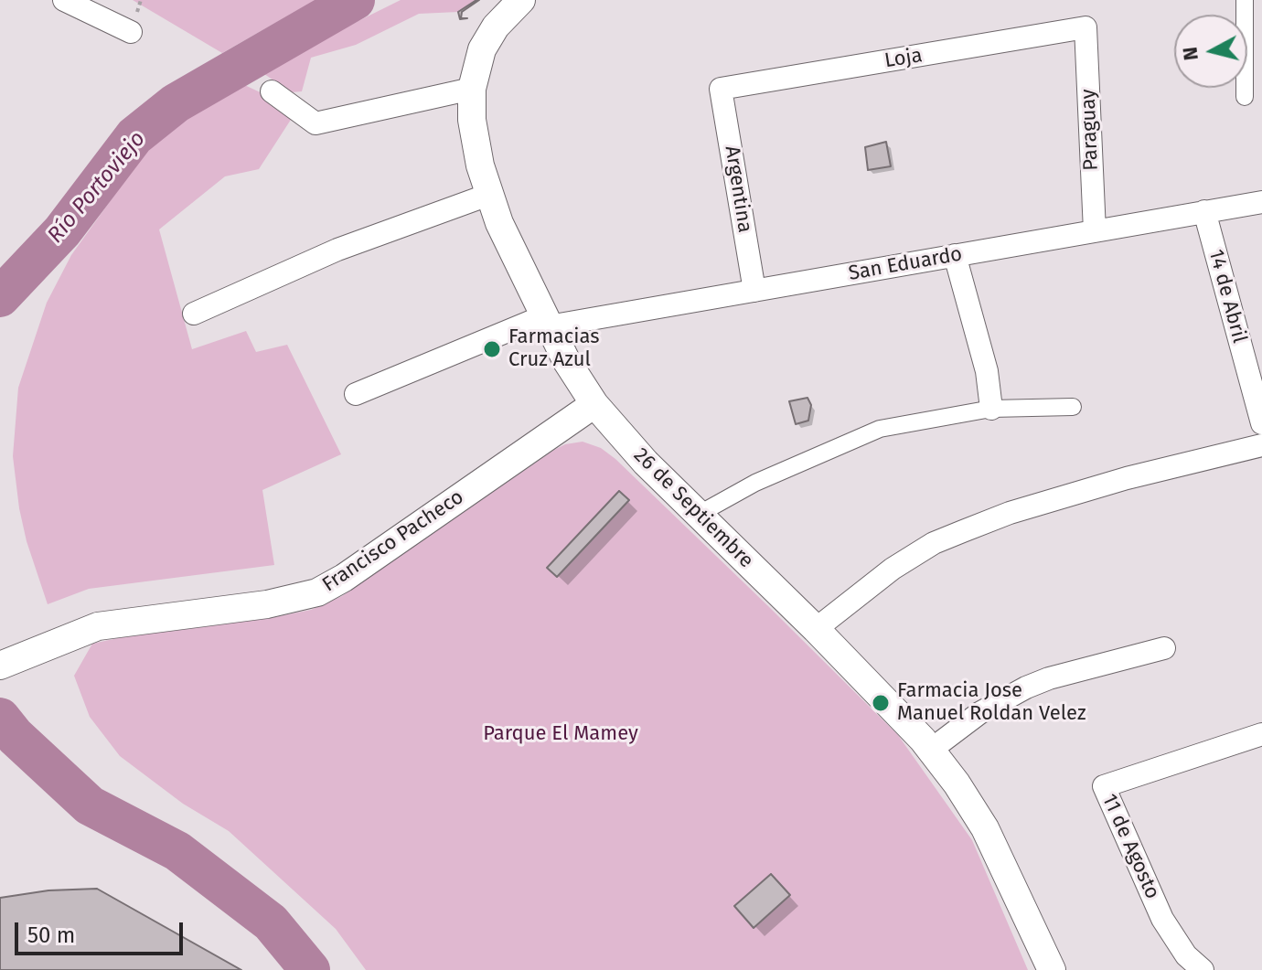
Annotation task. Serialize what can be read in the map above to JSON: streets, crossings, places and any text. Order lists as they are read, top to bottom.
{
  "streets": {
    "street": [
      "Loja",
      "Paraguay",
      "Argentina",
      "San Eduardo",
      "14 de Abril",
      "26 de Septiembre",
      "Francisco Pacheco",
      "11 de Agosto"
    ]
  },
  "crossings": [
    ["Loja", "Paraguay"],
    ["Loja", "Argentina"],
    ["Paraguay", "San Eduardo"],
    ["Argentina", "San Eduardo"],
    ["San Eduardo", "14 de Abril"],
    ["San Eduardo", "26 de Septiembre"],
    ["26 de Septiembre", "Francisco Pacheco"]
  ],
  "water": ["Río Portoviejo"],
  "parks": ["Parque El Mamey"],
  "places": ["Farmacias Cruz Azul", "Farmacia Jose Manuel Roldan Velez"],
  "scale_bar": "50 m",
  "north": "left"
}
